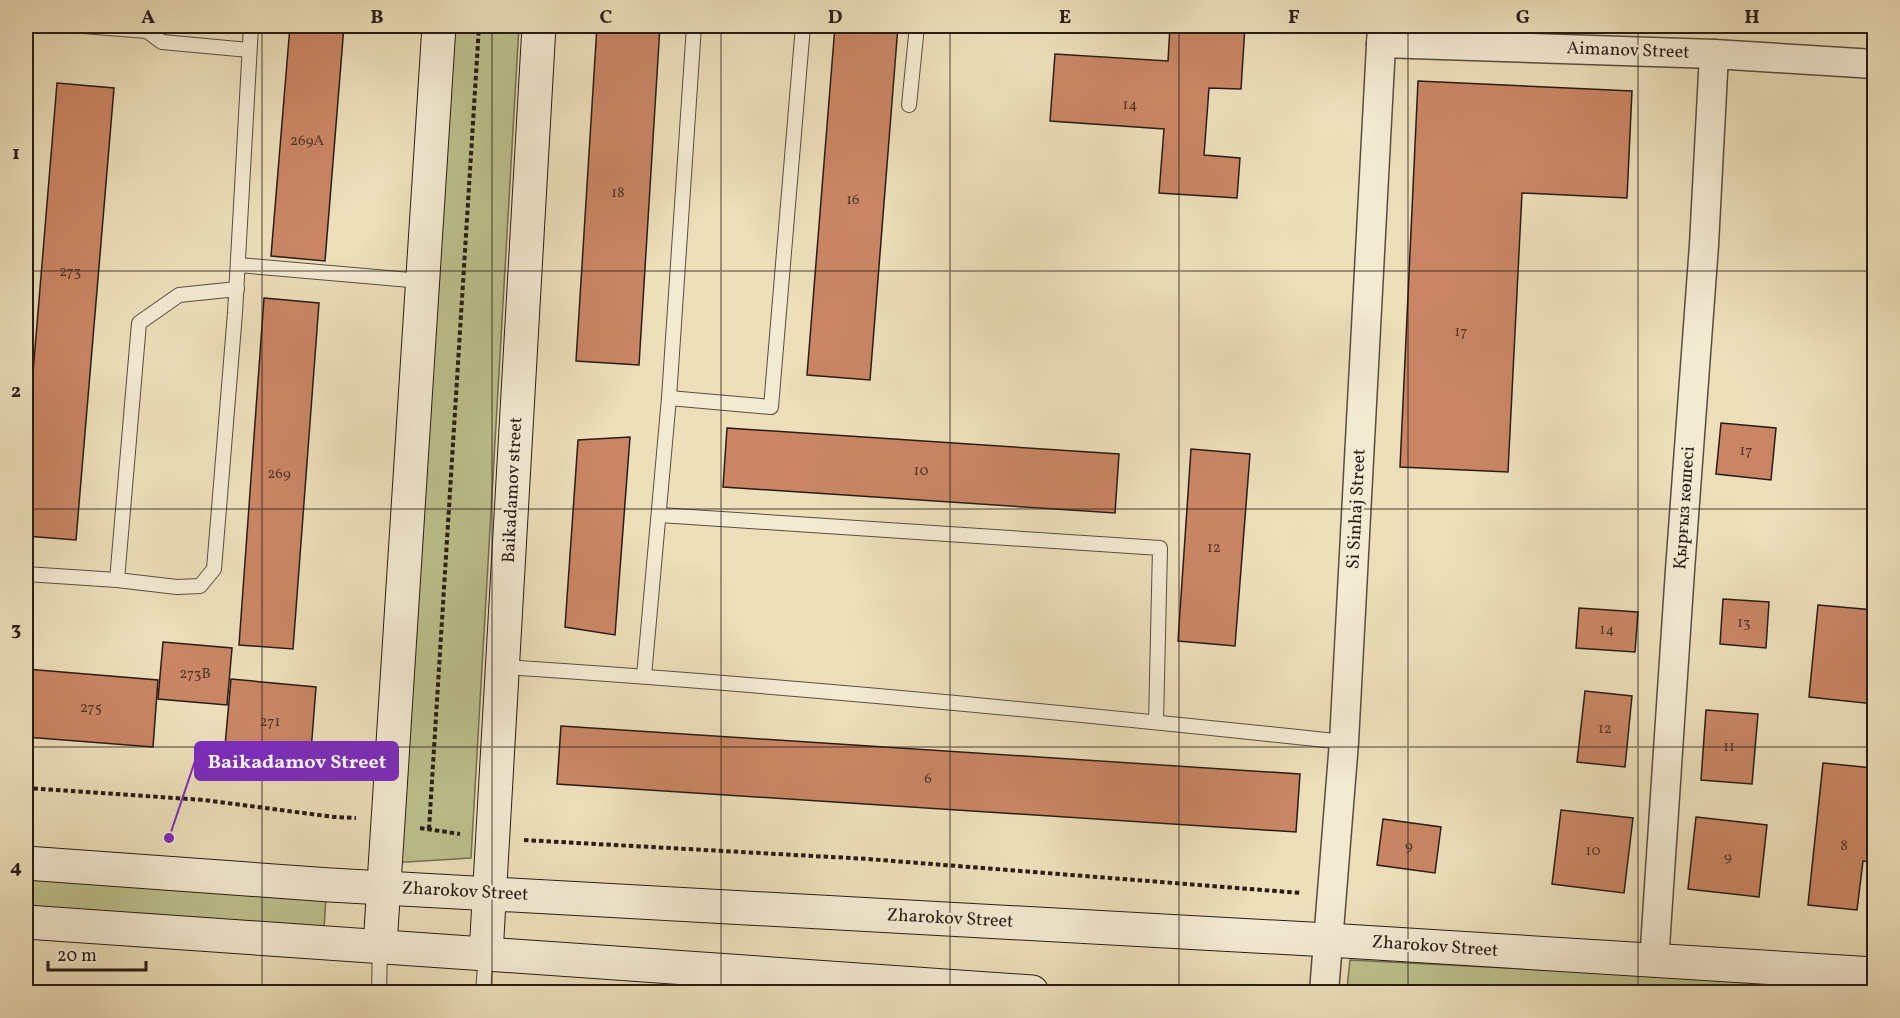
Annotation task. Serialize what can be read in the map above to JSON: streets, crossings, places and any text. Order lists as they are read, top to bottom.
{
  "streets": {
    "main road": ["Baikadamov street", "Zharokov Street"],
    "street": ["Aimanov Street", "Қырғыз көшесі", "Si Sinhaj Street"]
  },
  "crossings": [
    ["Aimanov Street", "Қырғыз көшесі"],
    ["Aimanov Street", "Si Sinhaj Street"],
    ["Baikadamov street", "Zharokov Street"],
    ["Қырғыз көшесі", "Zharokov Street"],
    ["Si Sinhaj Street", "Zharokov Street"]
  ],
  "places": ["Baikadamov Street"],
  "house_numbers": [
    "14",
    "269А",
    "18",
    "16",
    "273",
    "17",
    "17",
    "10",
    "269",
    "12",
    "13",
    "14",
    "273В",
    "275",
    "271",
    "12",
    "11",
    "6",
    "9",
    "8",
    "10",
    "9"
  ],
  "scale_bar": "20 m",
  "grid": {
    "columns": [
      "A",
      "B",
      "C",
      "D",
      "E",
      "F",
      "G",
      "H"
    ],
    "rows": [
      "1",
      "2",
      "3",
      "4"
    ]
  }
}
